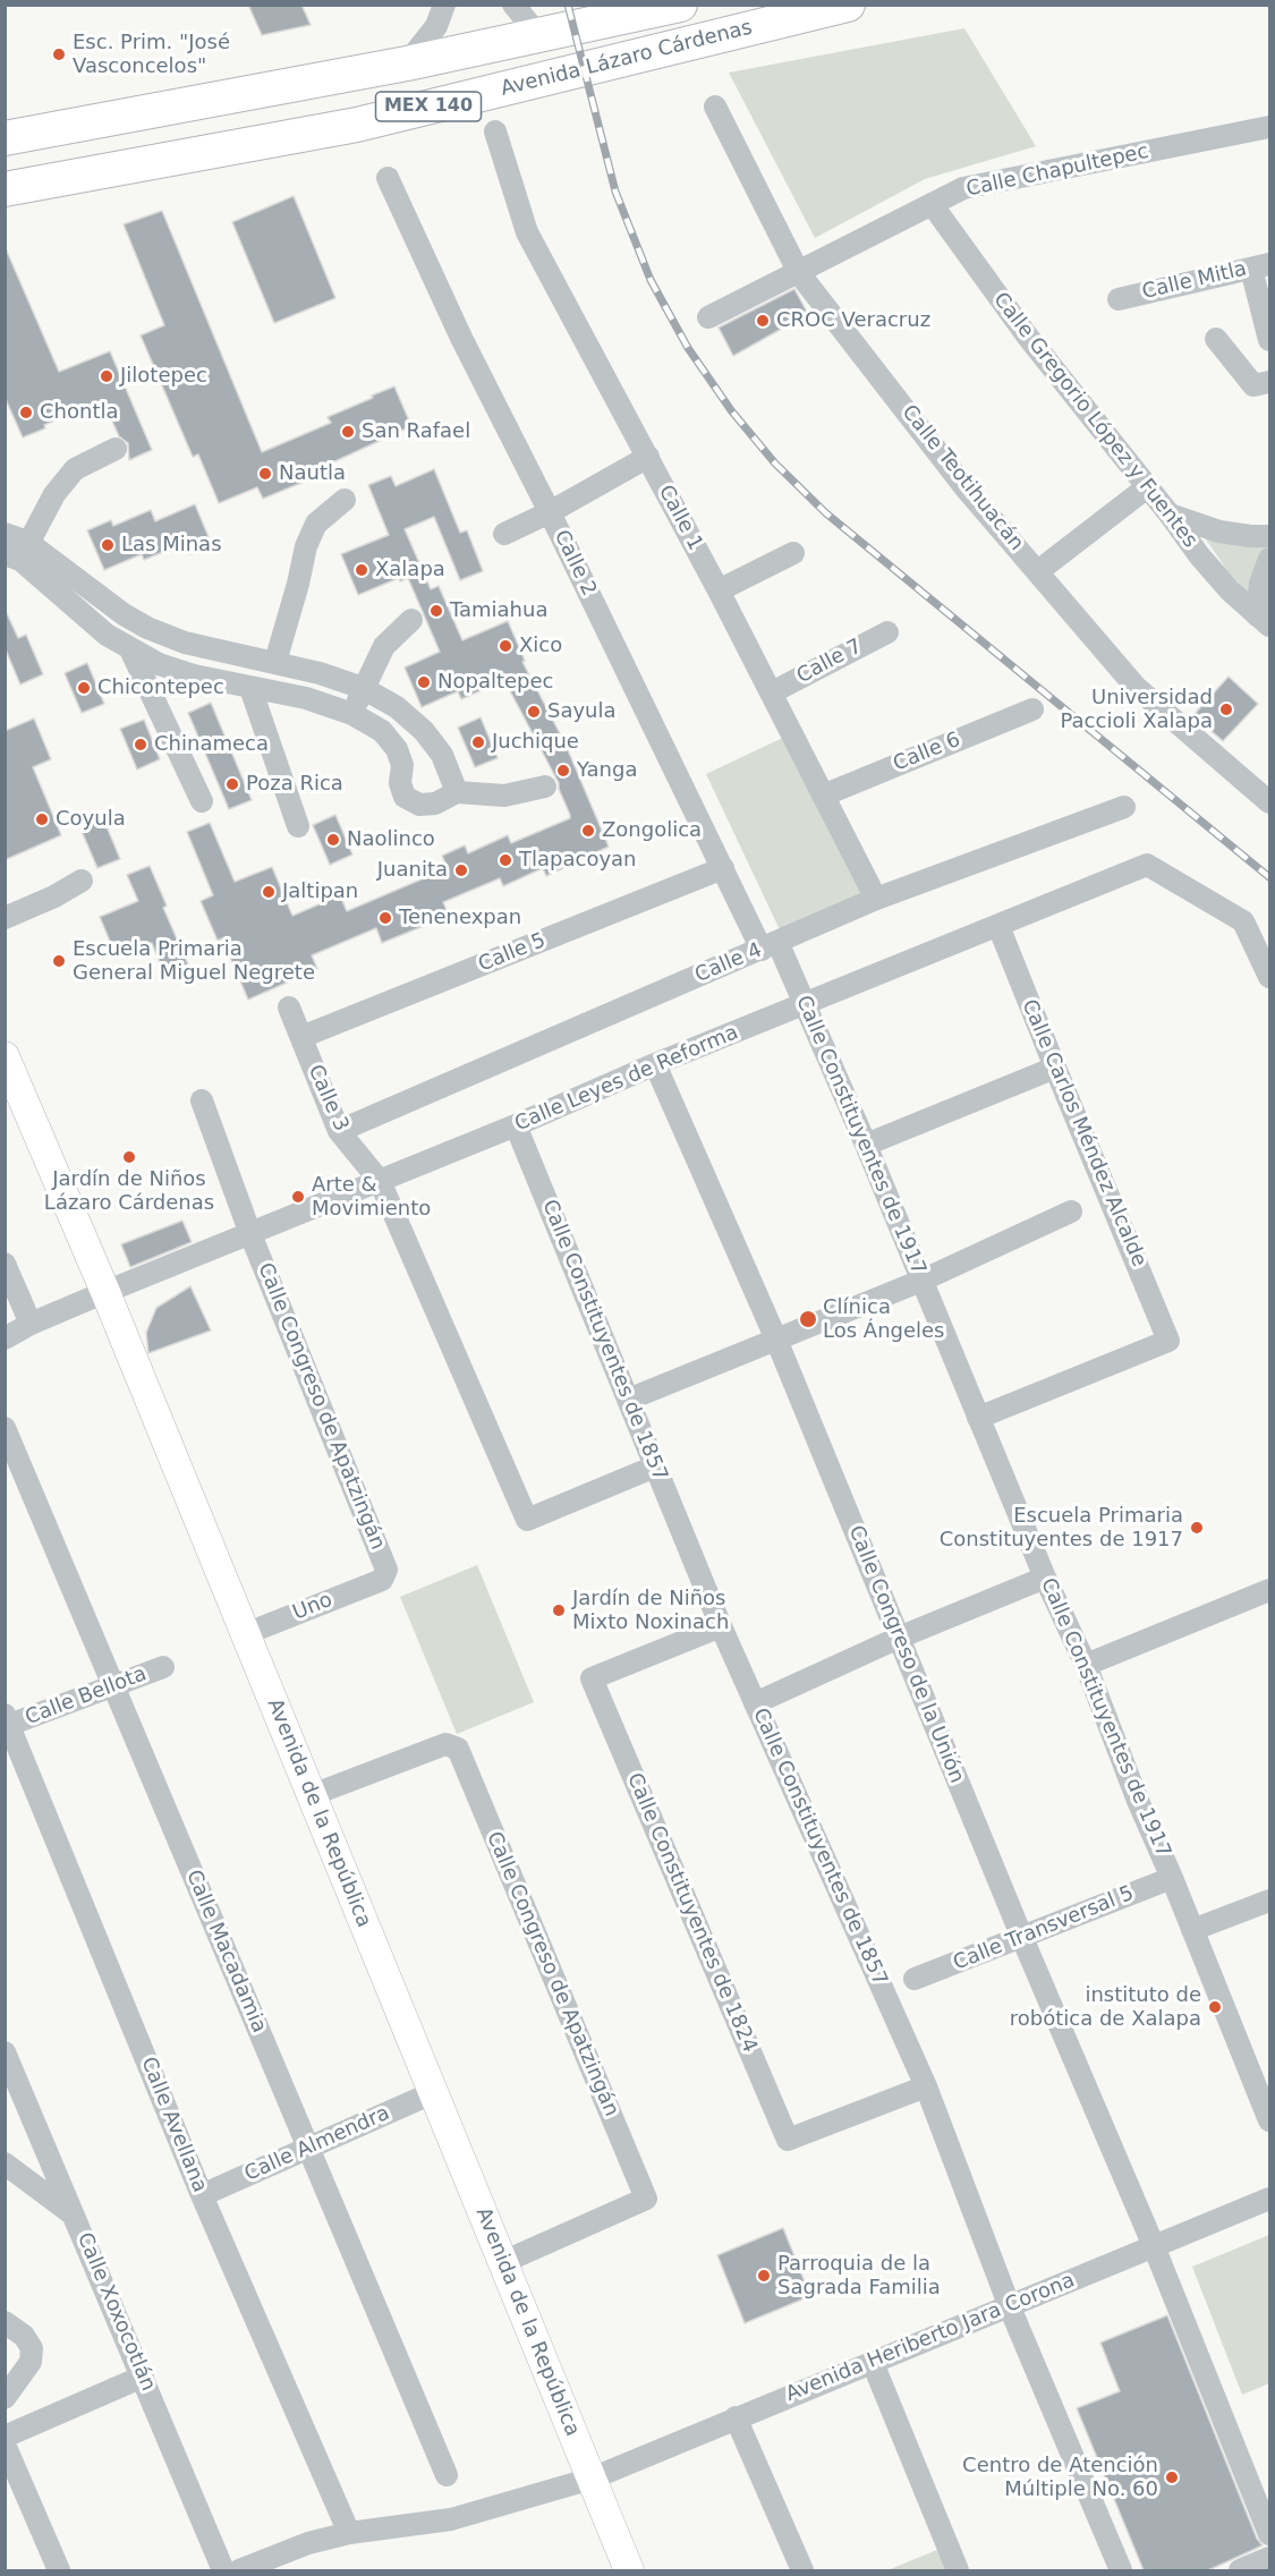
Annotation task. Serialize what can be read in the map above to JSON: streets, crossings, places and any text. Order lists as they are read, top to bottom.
{
  "streets": {
    "highway": ["Avenida Lázaro Cárdenas", "MEX 140"],
    "main road": ["Avenida de la República"],
    "street": [
      "Calle Chapultepec",
      "Calle Mitla",
      "Calle Gregorio López y Fuentes",
      "Calle Teotihuacán",
      "Calle 1",
      "Calle 2",
      "Calle 7",
      "Calle 6",
      "Calle 5",
      "Calle 4",
      "Calle Leyes de Reforma",
      "Calle 3",
      "Calle Carlos Méndez Alcalde",
      "Calle Constituyentes de 1917",
      "Calle Constituyentes de 1857",
      "Calle Congreso de Apatzingán",
      "Uno",
      "Calle Congreso de la Unión",
      "Calle Bellota",
      "Calle Constituyentes de 1824",
      "Calle Transversal 5",
      "Calle Macadamia",
      "Calle Avellana",
      "Calle Almendra",
      "Calle Xoxocotlán",
      "Avenida Heriberto Jara Corona"
    ]
  },
  "crossings": [
    ["Calle Chapultepec", "Calle Gregorio López y Fuentes"],
    ["Calle Chapultepec", "Calle Teotihuacán"],
    ["Calle 1", "Calle 7"],
    ["Calle 1", "Calle 6"],
    ["Calle 1", "Calle 4"],
    ["Calle 2", "Calle 5"],
    ["Calle 2", "Calle 4"],
    ["Calle 2", "Calle Constituyentes de 1917"],
    ["Calle 5", "Calle 3"],
    ["Calle 4", "Calle 3"],
    ["Calle 4", "Calle Constituyentes de 1917"],
    ["Calle Leyes de Reforma", "Calle 3"],
    ["Calle Leyes de Reforma", "Calle Carlos Méndez Alcalde"],
    ["Calle Leyes de Reforma", "Calle Constituyentes de 1917"],
    ["Calle Leyes de Reforma", "Calle Constituyentes de 1857"],
    ["Calle Leyes de Reforma", "Calle Congreso de Apatzingán"],
    ["Calle Leyes de Reforma", "Calle Congreso de la Unión"],
    ["Calle Leyes de Reforma", "Avenida de la República"],
    ["Calle Carlos Méndez Alcalde", "Calle Constituyentes de 1917"],
    ["Calle Constituyentes de 1917", "Calle Transversal 5"],
    ["Calle Constituyentes de 1857", "Calle Constituyentes de 1824"],
    ["Calle Constituyentes de 1857", "Avenida Heriberto Jara Corona"],
    ["Calle Congreso de Apatzingán", "Uno"],
    ["Calle Congreso de Apatzingán", "Avenida de la República"],
    ["Uno", "Avenida de la República"],
    ["Calle Congreso de la Unión", "Calle Transversal 5"],
    ["Calle Congreso de la Unión", "Avenida Heriberto Jara Corona"],
    ["Calle Bellota", "Calle Macadamia"],
    ["Calle Bellota", "Calle Avellana"],
    ["Avenida de la República", "Calle Almendra"],
    ["Avenida de la República", "Avenida Heriberto Jara Corona"],
    ["Calle Macadamia", "Calle Almendra"],
    ["Calle Avellana", "Calle Almendra"],
    ["Calle Avellana", "Avenida Heriberto Jara Corona"]
  ],
  "places": [
    "Esc. Prim. \"José Vasconcelos\"",
    "CROC Veracruz",
    "Jilotepec",
    "Chontla",
    "San Rafael",
    "Nautla",
    "Las Minas",
    "Xalapa",
    "Tamiahua",
    "Xico",
    "Nopaltepec",
    "Chicontepec",
    "Universidad Paccioli Xalapa",
    "Sayula",
    "Juchique",
    "Chinameca",
    "Yanga",
    "Poza Rica",
    "Coyula",
    "Zongolica",
    "Naolinco",
    "Tlapacoyan",
    "Juanita",
    "Jaltipan",
    "Tenenexpan",
    "Escuela Primaria General Miguel Negrete",
    "Jardín de Niños Lázaro Cárdenas",
    "Arte & Movimiento",
    "Clínica Los Ángeles",
    "Escuela Primaria Constituyentes de 1917",
    "Jardín de Niños Mixto Noxinach",
    "instituto de robótica de Xalapa",
    "Parroquia de la Sagrada Familia",
    "Centro de Atención Múltiple No. 60"
  ]
}
